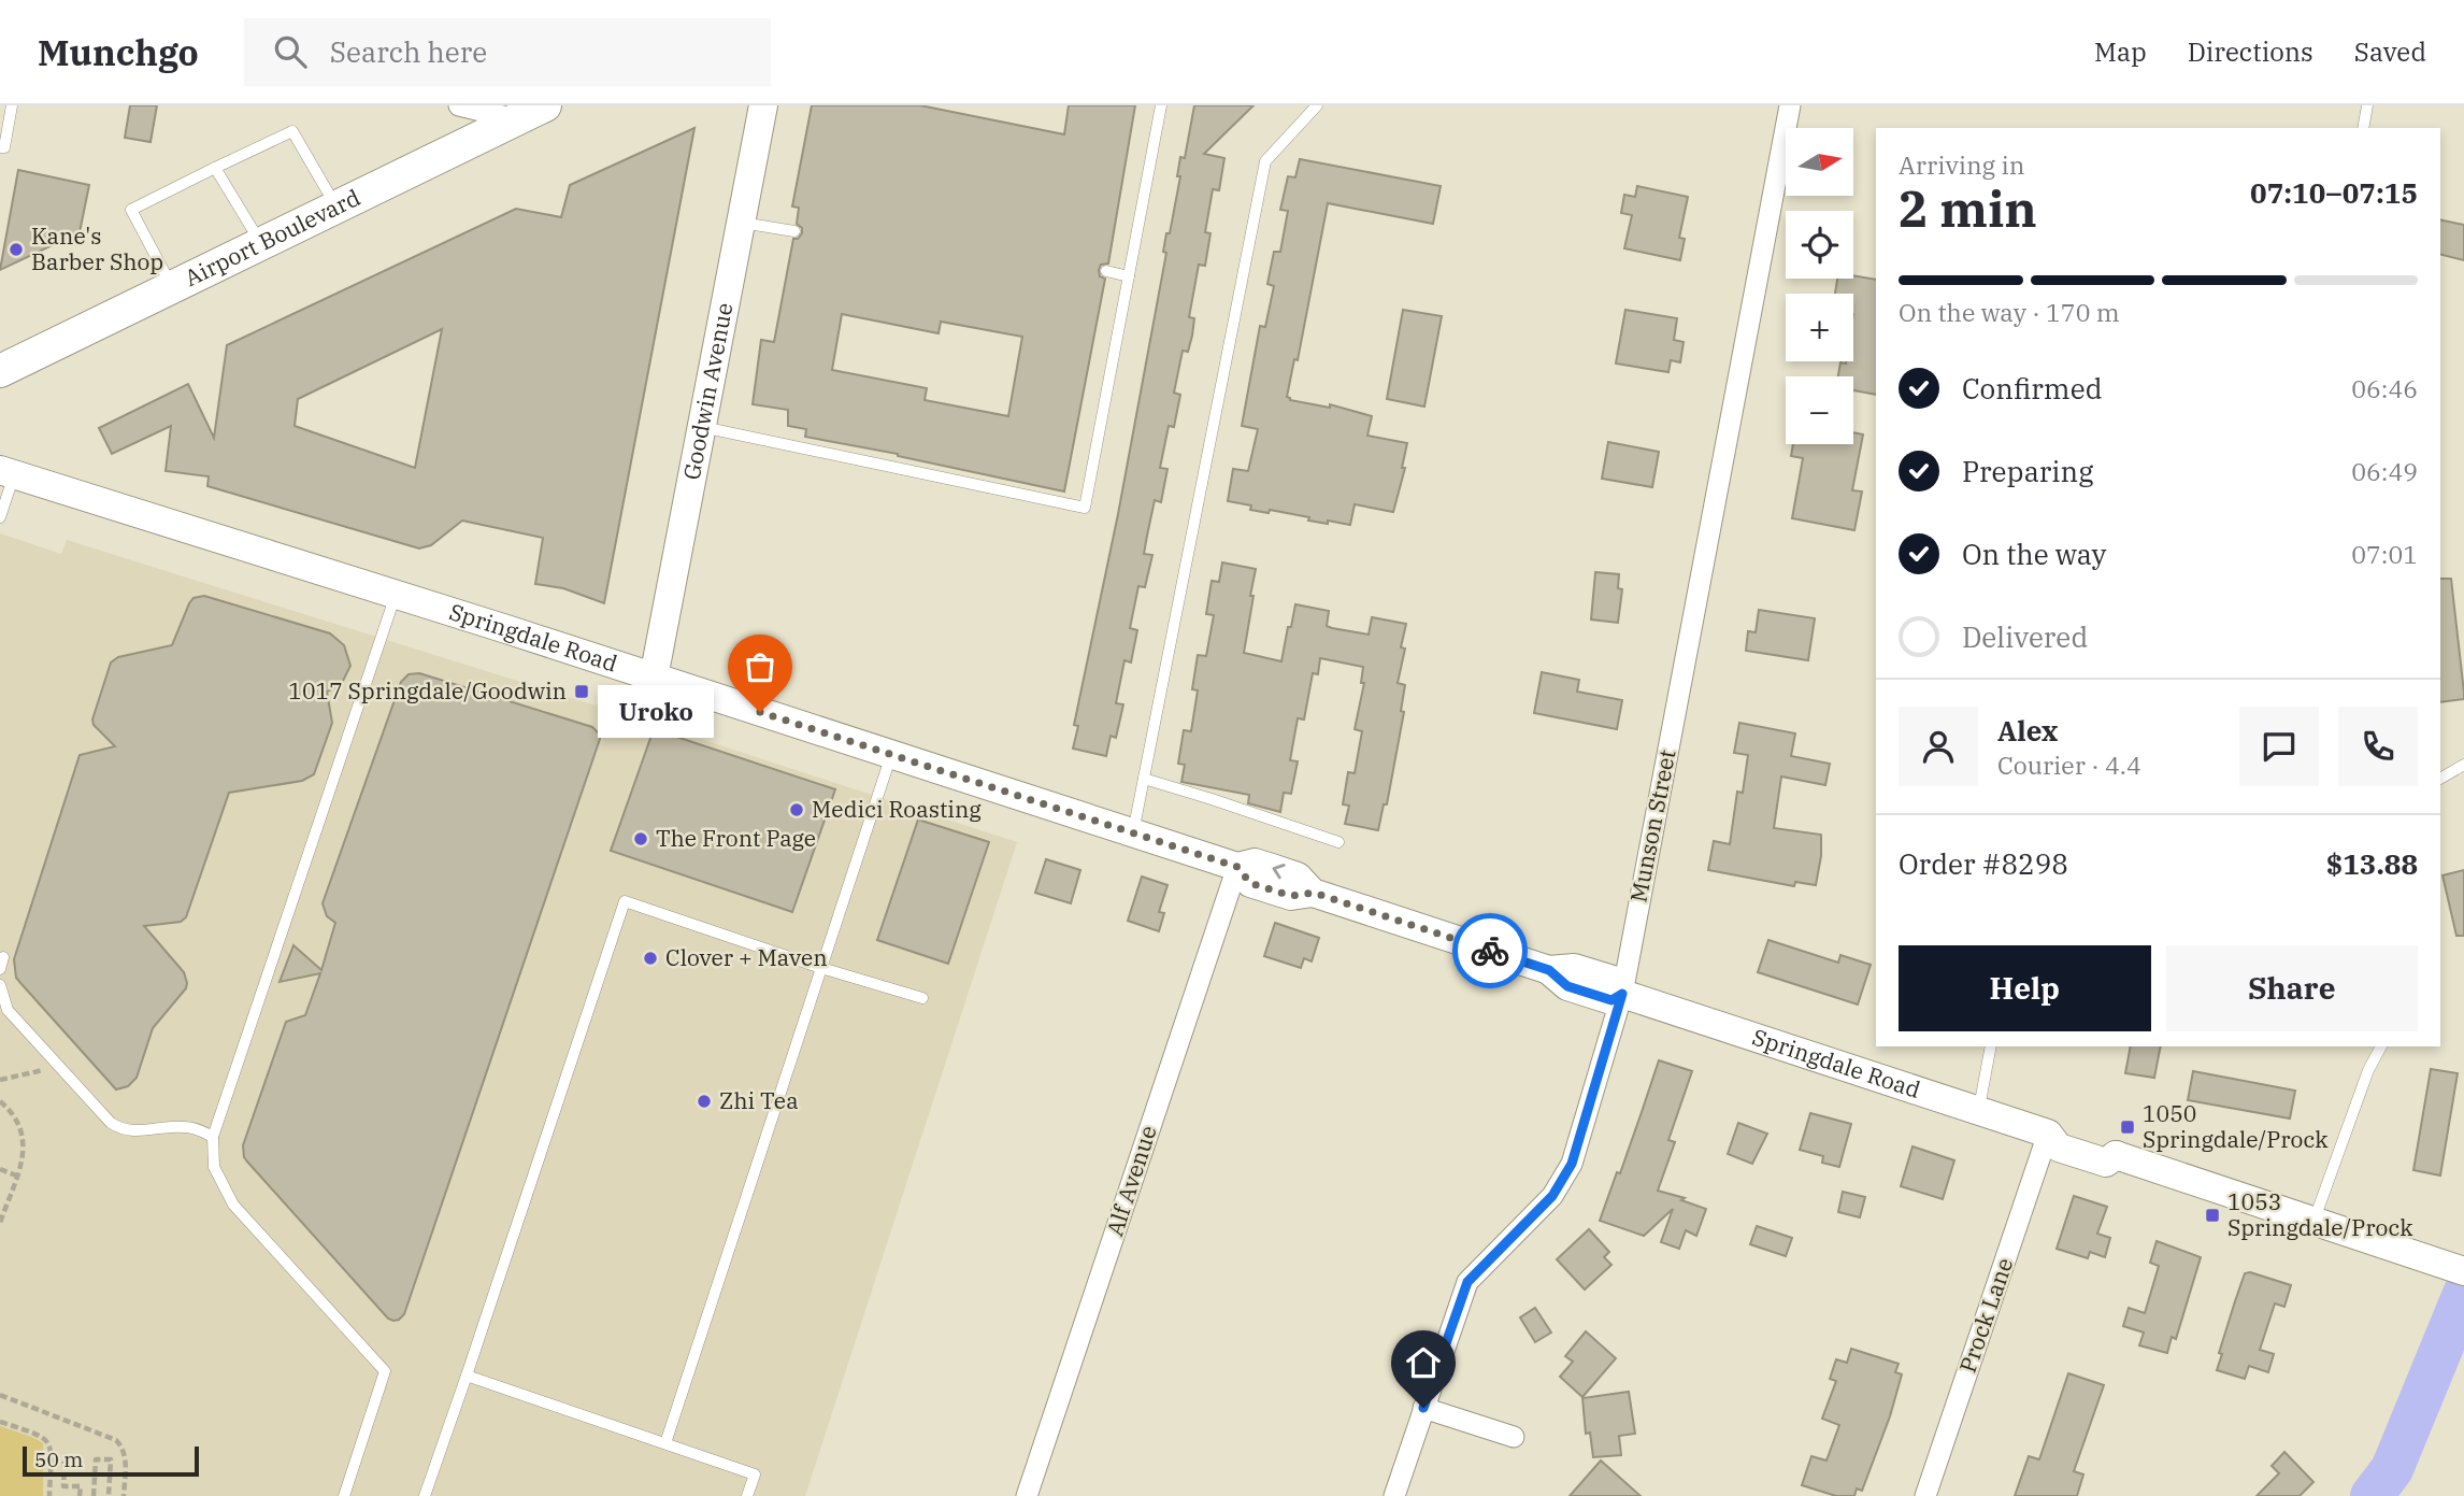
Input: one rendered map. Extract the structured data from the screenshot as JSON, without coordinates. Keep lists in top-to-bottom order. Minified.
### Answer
{"streets":{"main road":["Airport Boulevard","Goodwin Avenue","Springdale Road"],"street":["Munson Street","Alf Avenue","Prock Lane"]},"crossings":[["Goodwin Avenue","Springdale Road"],["Springdale Road","Munson Street"],["Springdale Road","Alf Avenue"],["Springdale Road","Prock Lane"]],"places":{"other":["Kane's Barber Shop","Uroko","Medici Roasting","The Front Page","Clover + Maven","Zhi Tea"],"transit":["1017 Springdale/Goodwin","1050 Springdale/Prock","1053 Springdale/Prock"]},"scale_bar":"50 m","north":"right","page":{"header":"Munchgo","search":"Search here","nav":["Map","Directions","Saved"],"map_buttons":["+","−"],"heading":["2 min","Arriving in","07:10–07:15"],"panel":["Alex","Courier · 4.4","Order #8298","$13.88"],"bar":"On the way · 170 m","list":[["Confirmed","06:46"],["Preparing","06:49"],["On the way","07:01"],"Delivered"],"bubble":"Uroko","buttons":["Help","Share"],"scale":"50 m"}}
